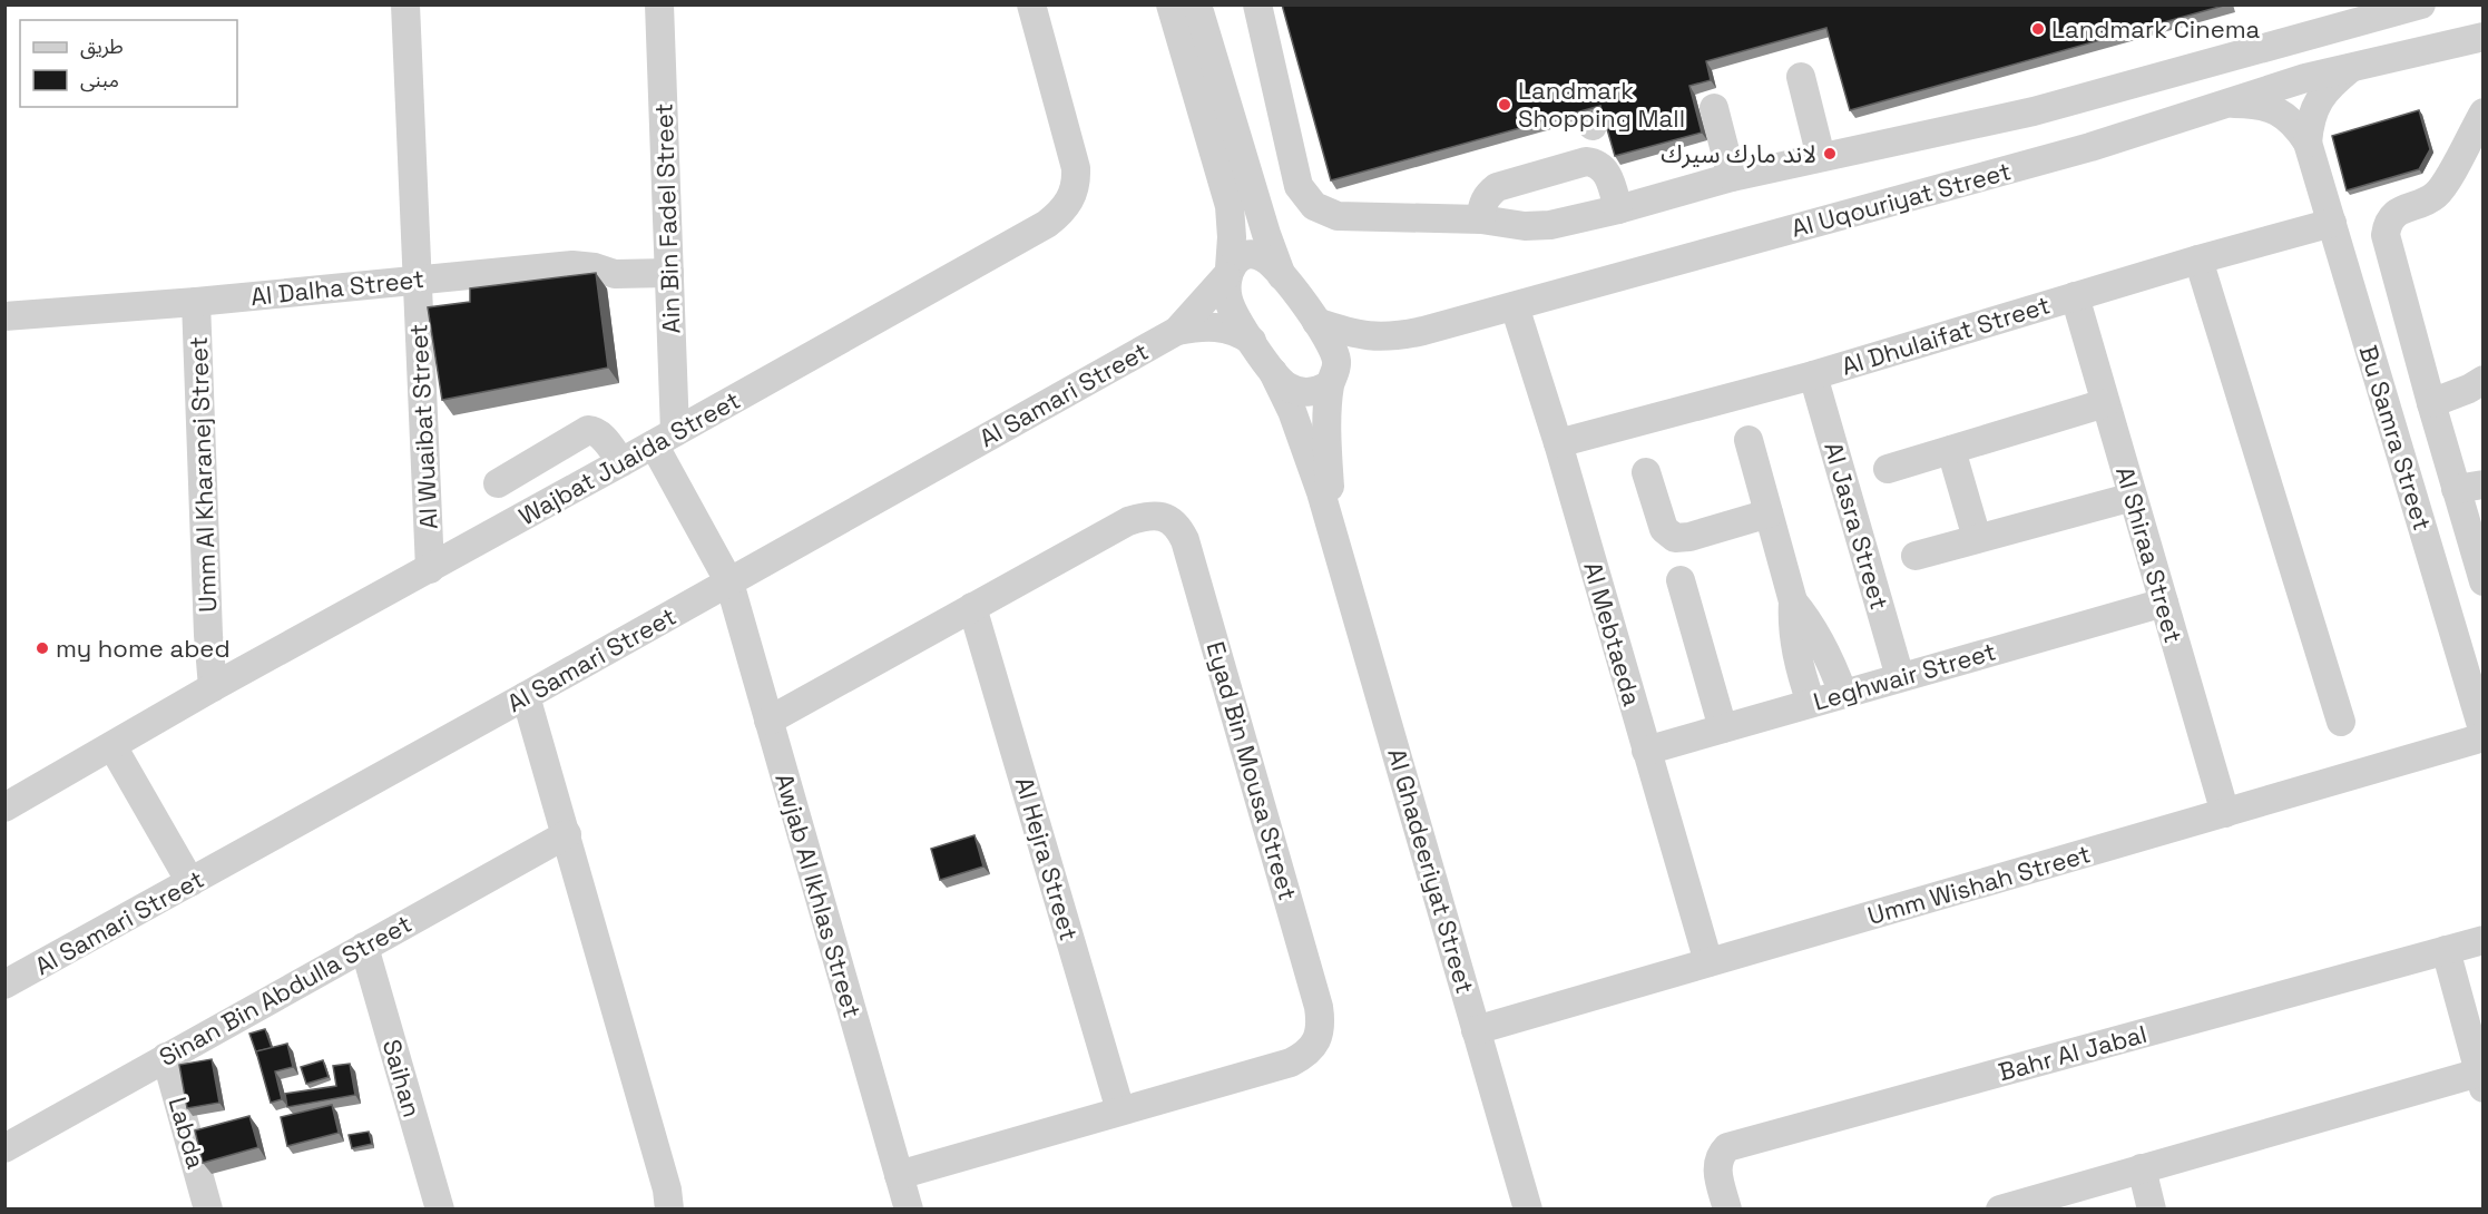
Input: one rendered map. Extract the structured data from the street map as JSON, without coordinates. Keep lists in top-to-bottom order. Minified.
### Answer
{"streets":{"street":["Al Uqouriyat Street","Ain Bin Fadel Street","Al Dalha Street","Al Dhulaifat Street","Al Samari Street","Al Wuaibat Street","Bu Samra Street","Wajbat Juaida Street","Umm Al Kharanej Street","Al Jasra Street","Al Shiraa Street","Al Mebtaeda","Leghwair Street","Eyad Bin Mousa Street","Al Hejra Street","Al Ghadeeriyat Street","Umm Wishah Street","Awjab Al Ikhlas Street","Sinan Bin Abdulla Street","Bahr Al Jabal","Saihan","Labda"]},"crossings":[["Al Uqouriyat Street","Bu Samra Street"],["Al Uqouriyat Street","Al Mebtaeda"],["Al Uqouriyat Street","Al Ghadeeriyat Street"],["Ain Bin Fadel Street","Al Dalha Street"],["Ain Bin Fadel Street","Wajbat Juaida Street"],["Ain Bin Fadel Street","Awjab Al Ikhlas Street"],["Al Dalha Street","Al Wuaibat Street"],["Al Dalha Street","Umm Al Kharanej Street"],["Al Dhulaifat Street","Bu Samra Street"],["Al Dhulaifat Street","Al Jasra Street"],["Al Dhulaifat Street","Al Shiraa Street"],["Al Dhulaifat Street","Al Mebtaeda"],["Al Samari Street","Awjab Al Ikhlas Street"],["Al Wuaibat Street","Wajbat Juaida Street"],["Bu Samra Street","Umm Wishah Street"],["Wajbat Juaida Street","Umm Al Kharanej Street"],["Wajbat Juaida Street","Awjab Al Ikhlas Street"],["Al Jasra Street","Leghwair Street"],["Al Shiraa Street","Leghwair Street"],["Al Shiraa Street","Umm Wishah Street"],["Al Mebtaeda","Leghwair Street"],["Al Mebtaeda","Umm Wishah Street"],["Eyad Bin Mousa Street","Al Hejra Street"],["Eyad Bin Mousa Street","Awjab Al Ikhlas Street"],["Al Ghadeeriyat Street","Umm Wishah Street"],["Sinan Bin Abdulla Street","Saihan"],["Sinan Bin Abdulla Street","Labda"]],"places":["Landmark Cinema","Landmark Shopping Mall","لاند مارك سيرك","my home abed"],"legend":["طريق","مبنى"]}
